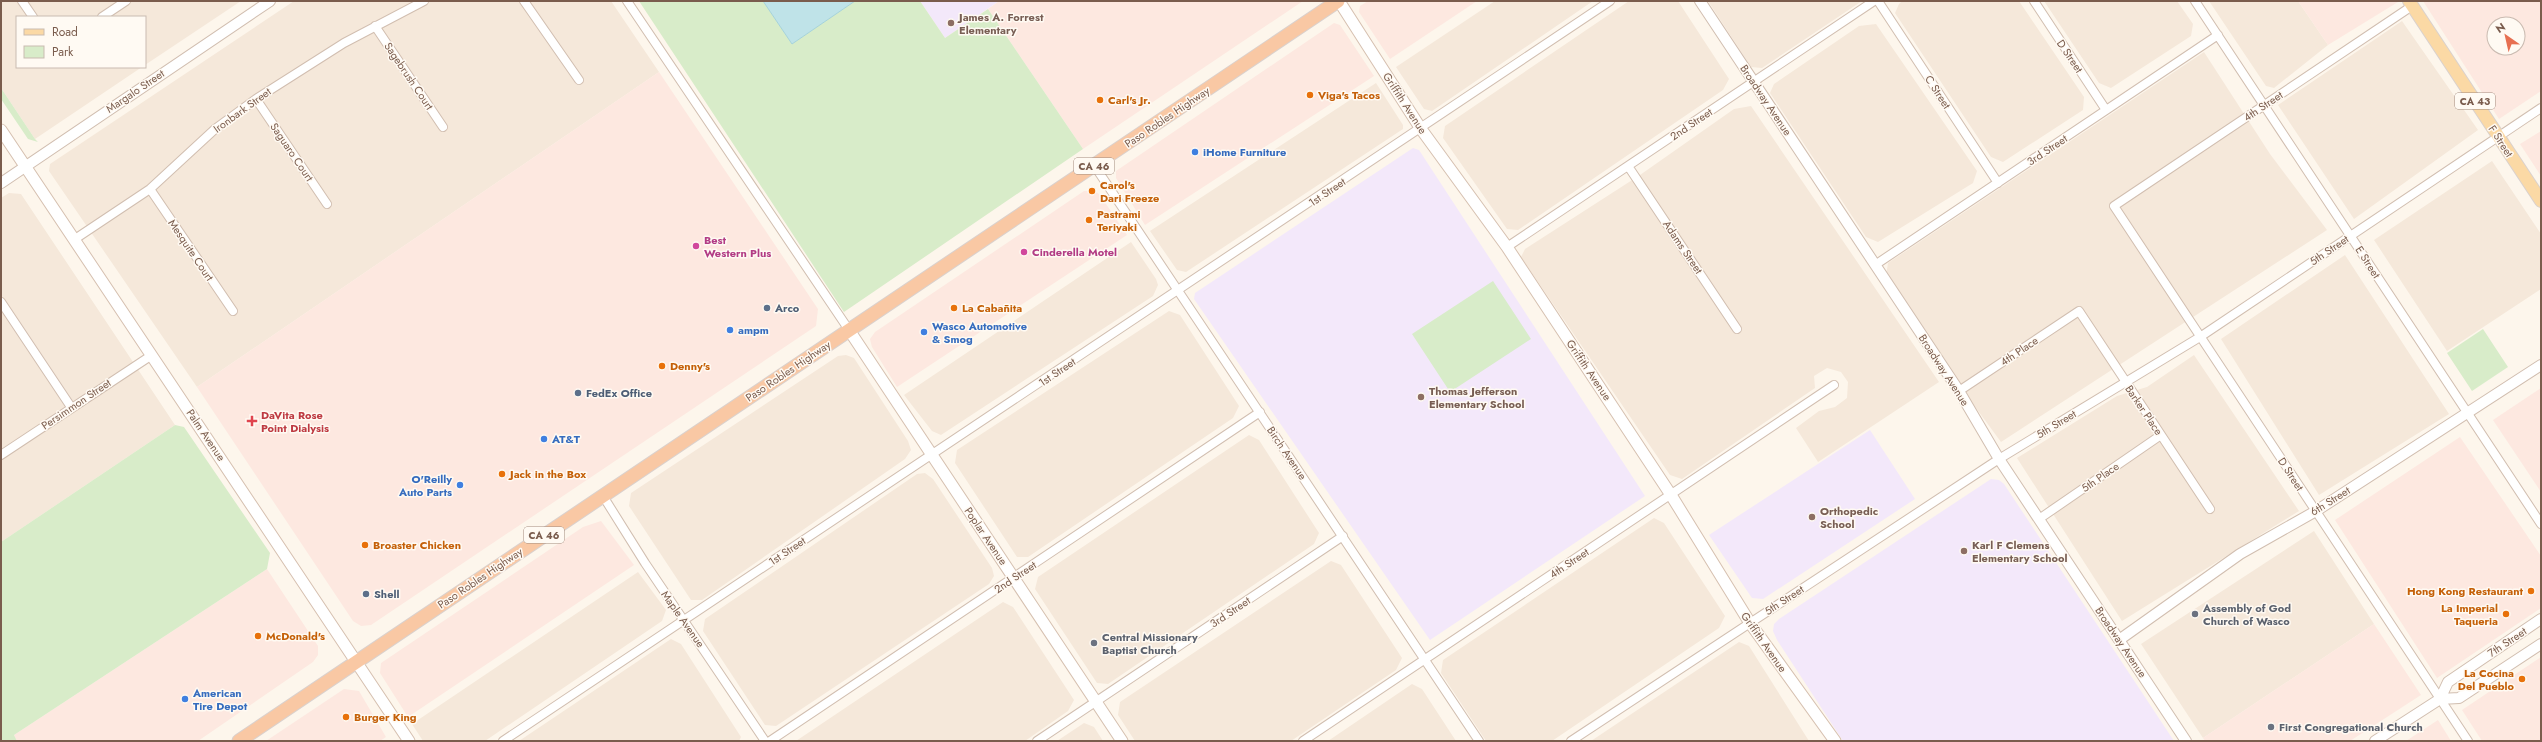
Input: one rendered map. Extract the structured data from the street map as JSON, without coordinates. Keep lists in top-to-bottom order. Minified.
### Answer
{"streets":{"highway":["Paso Robles Highway","CA 46"],"main road":["CA 43","Griffith Avenue","F Street","Palm Avenue","Poplar Avenue"],"street":["D Street","Sagebrush Court","Margalo Street","C Street","Broadway Avenue","4th Street","Ironbark Street","2nd Street","3rd Street","Saguaro Court","1st Street","Adams Street","Mesquite Court","5th Street","E Street","4th Place","Persimmon Street","Barker Place","Birch Avenue","5th Place","6th Street","Maple Avenue","7th Street"]},"crossings":[["D Street","4th Street"],["D Street","3rd Street"],["D Street","5th Street"],["D Street","6th Street"],["D Street","7th Street"],["Sagebrush Court","Ironbark Street"],["Margalo Street","Palm Avenue"],["C Street","3rd Street"],["Broadway Avenue","2nd Street"],["Broadway Avenue","3rd Street"],["Broadway Avenue","5th Street"],["Broadway Avenue","4th Place"],["Broadway Avenue","5th Place"],["Broadway Avenue","6th Street"],["Griffith Avenue","4th Street"],["Griffith Avenue","Paso Robles Highway"],["Griffith Avenue","2nd Street"],["Griffith Avenue","1st Street"],["Griffith Avenue","5th Street"],["4th Street","F Street"],["4th Street","E Street"],["4th Street","Birch Avenue"],["Ironbark Street","Saguaro Court"],["Ironbark Street","Mesquite Court"],["Ironbark Street","Palm Avenue"],["Paso Robles Highway","Palm Avenue"],["Paso Robles Highway","Birch Avenue"],["Paso Robles Highway","Poplar Avenue"],["Paso Robles Highway","Maple Avenue"],["2nd Street","Adams Street"],["2nd Street","Birch Avenue"],["2nd Street","Poplar Avenue"],["F Street","5th Street"],["3rd Street","E Street"],["3rd Street","Birch Avenue"],["3rd Street","Poplar Avenue"],["1st Street","Birch Avenue"],["1st Street","Poplar Avenue"],["1st Street","Maple Avenue"],["5th Street","E Street"],["5th Street","Barker Place"],["E Street","6th Street"],["4th Place","Barker Place"],["Persimmon Street","Palm Avenue"],["Barker Place","5th Place"]],"places":{"other":["James A. Forrest Elementary","Viga's Tacos","Carl's Jr.","iHome Furniture","Carol's Dari Freeze","Pastrami Teriyaki","Best Western Plus","Cinderella Motel","Arco","La Cabañita","ampm","Wasco Automotive & Smog","Denny's","FedEx Office","Thomas Jefferson Elementary School","AT&T","Jack in the Box","O'Reilly Auto Parts","Orthopedic School","Broaster Chicken","Karl F Clemens Elementary School","Hong Kong Restaurant","Shell","Assembly of God Church of Wasco","La Imperial Taqueria","McDonald's","Central Missionary Baptist Church","La Cocina Del Pueblo","American Tire Depot","Burger King","First Congregational Church"],"health":["DaVita Rose Point Dialysis"]},"legend":["Road","Park"],"north":"top left"}
